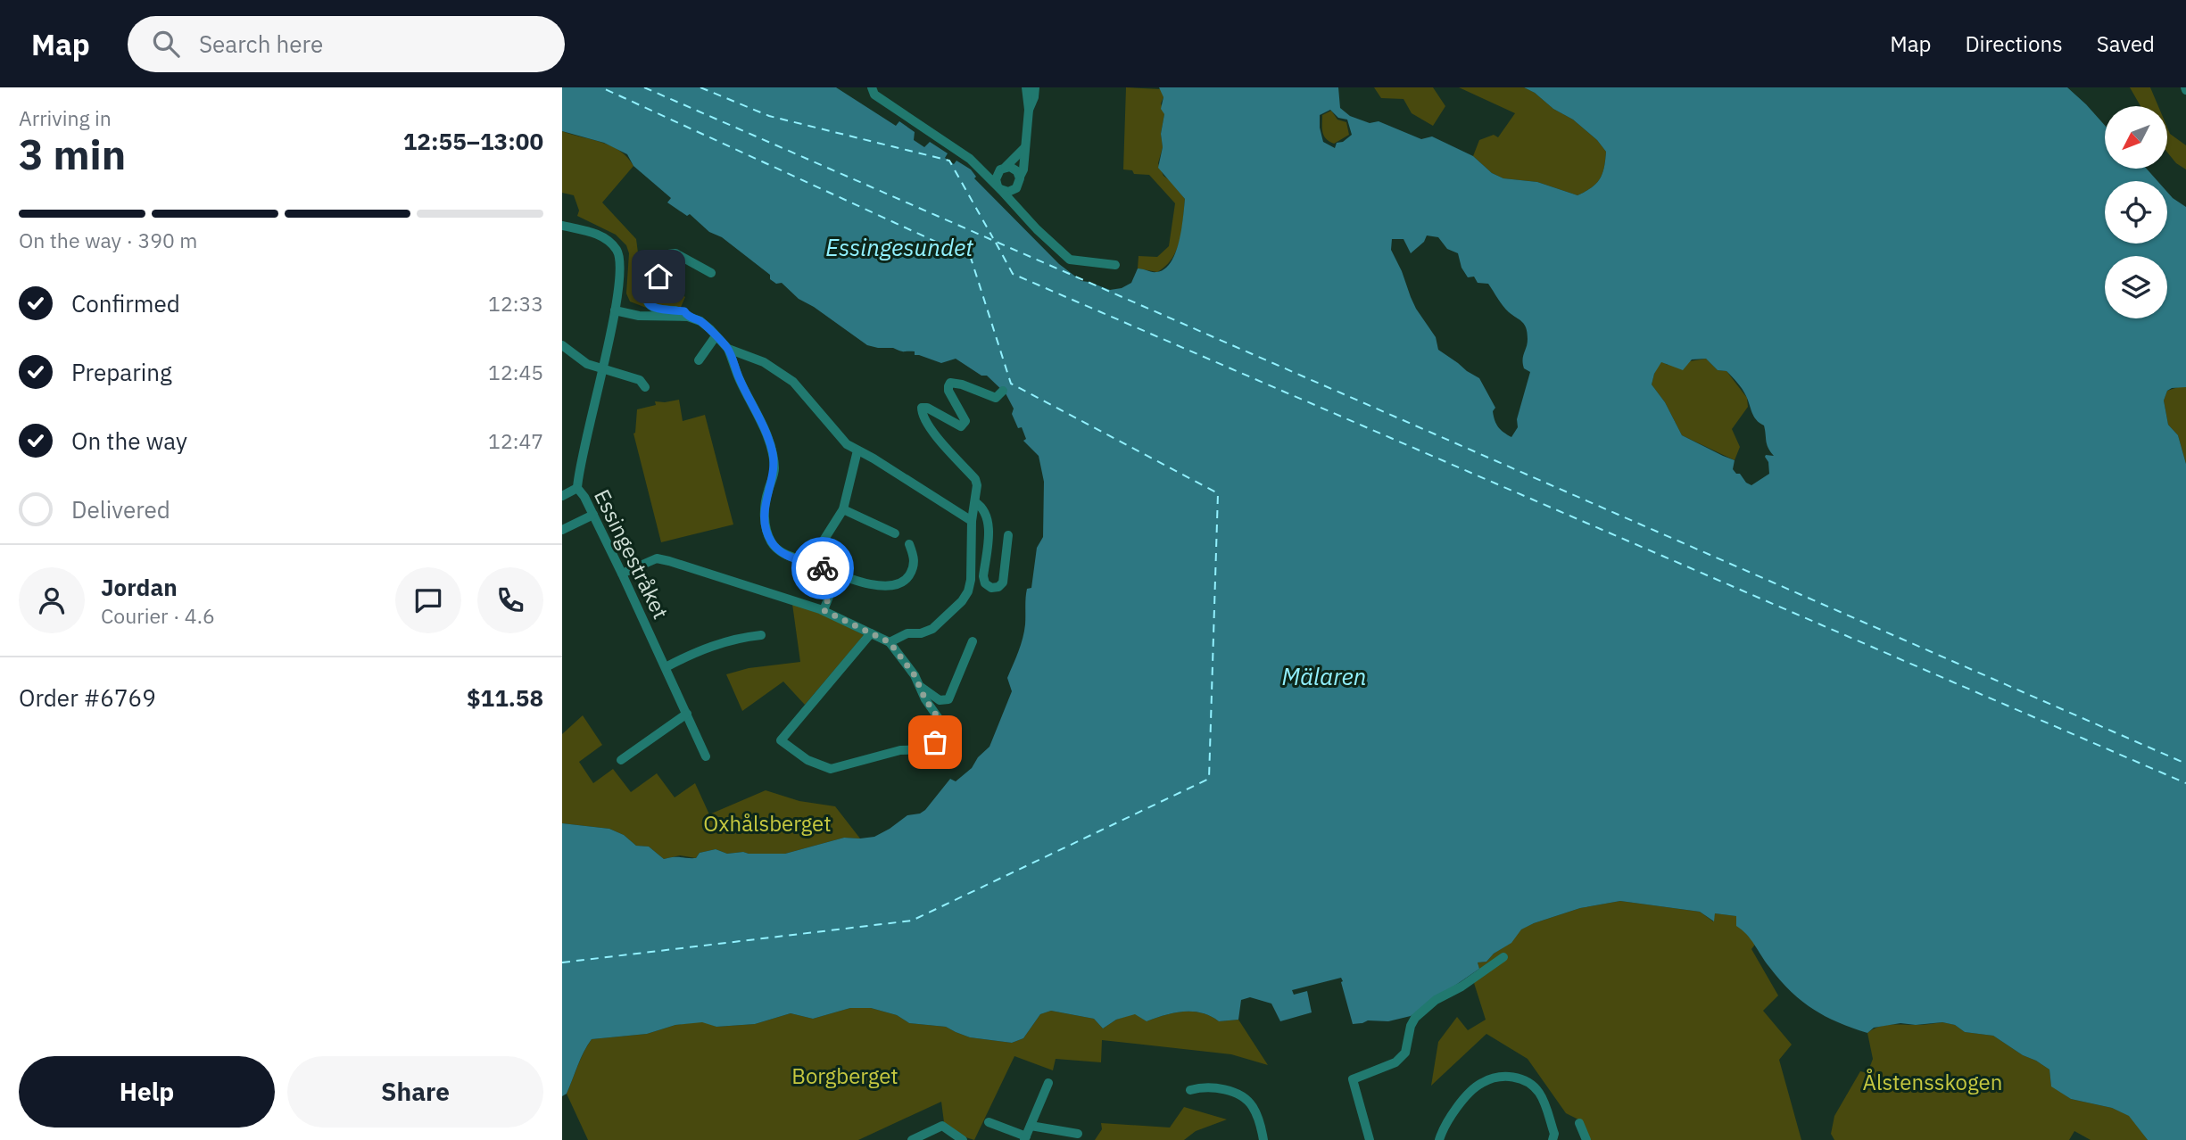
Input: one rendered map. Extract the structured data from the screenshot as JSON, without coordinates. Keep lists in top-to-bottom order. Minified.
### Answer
{"streets":{"street":["Essingestråket"]},"water":["Essingesundet","Mälaren"],"parks":["Oxhålsberget","Borgberget","Ålstensskogen"],"north":"bottom left","page":{"header":"Map","search":"Search here","nav":["Map","Directions","Saved"],"heading":["3 min","Arriving in","12:55–13:00"],"panel":["Jordan","Courier · 4.6","Order #6769","$11.58"],"bar":"On the way · 390 m","list":[["Confirmed","12:33"],["Preparing","12:45"],["On the way","12:47"],"Delivered"],"buttons":["Help","Share"]}}
